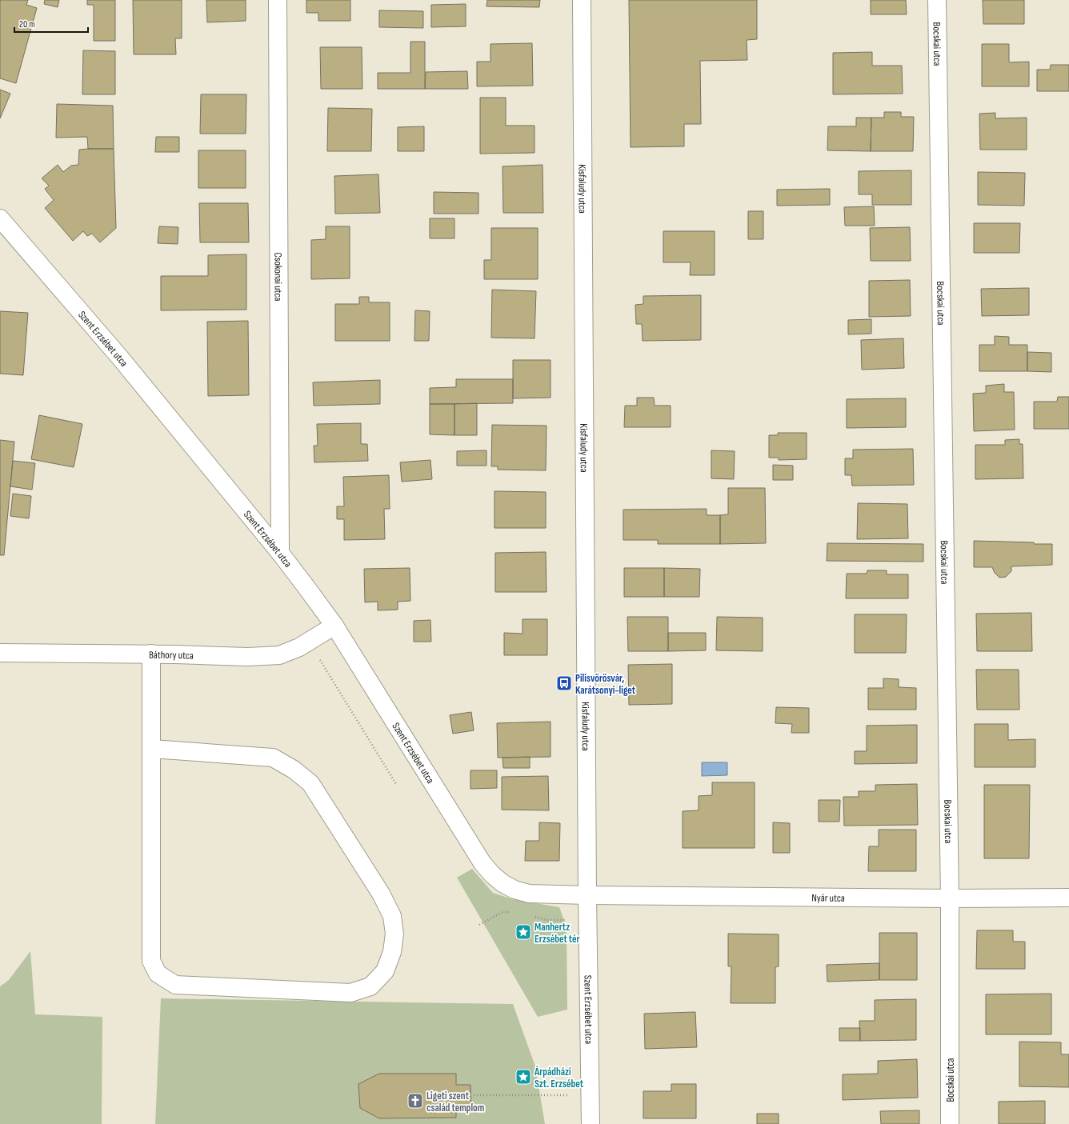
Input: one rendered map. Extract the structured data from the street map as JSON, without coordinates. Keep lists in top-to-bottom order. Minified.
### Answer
{"streets":{"street":["Bocskai utca","Kisfaludy utca","Csokonai utca","Szent Erzsébet utca","Báthory utca","Nyár utca"]},"crossings":[["Bocskai utca","Nyár utca"],["Kisfaludy utca","Szent Erzsébet utca"],["Kisfaludy utca","Nyár utca"],["Csokonai utca","Szent Erzsébet utca"],["Szent Erzsébet utca","Báthory utca"],["Szent Erzsébet utca","Nyár utca"]],"places":{"bus stop":["Pilisvörösvár, Karátsonyi-liget"],"place":["Manhertz Erzsébet tér","Árpádházi Szt. Erzsébet"],"church":["Ligeti szent család templom"]},"scale_bar":"20 m"}
